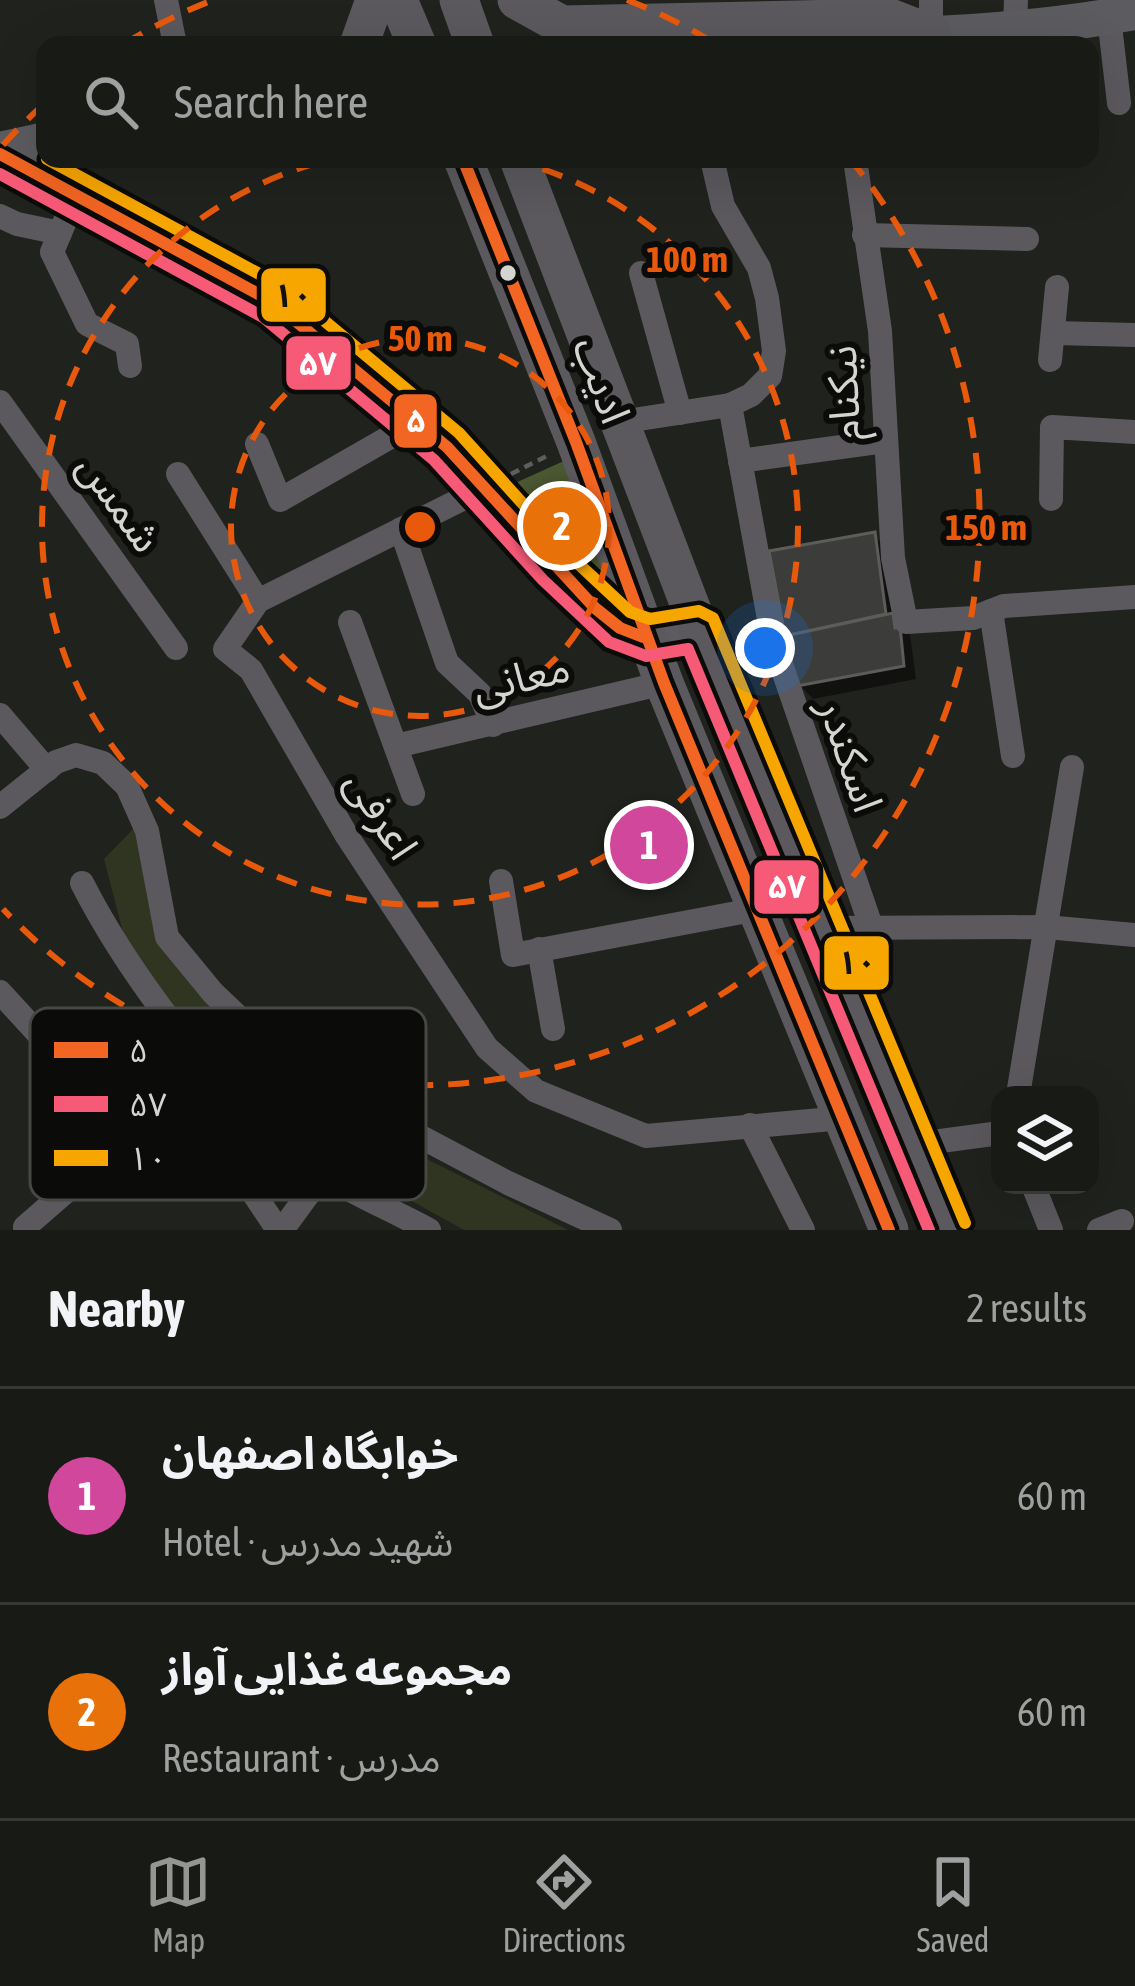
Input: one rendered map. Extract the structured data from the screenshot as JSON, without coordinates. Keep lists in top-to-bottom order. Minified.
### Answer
{"streets":{"main road":["ادیب"],"street":["نیکنام","شمس","معانی","اسکندر","اعرفی"]},"crossings":[["ادیب","معانی"],["ادیب","اعرفی"]],"lines":["transit line ۵","transit line ۱۰","transit line ۵۷"],"legend":["۵","۵۷","۱۰"],"page":{"search":"Search here","pins":["2","1"],"heading":["Nearby","2 results"],"list":[{"mark":"1","name":"خوابگاه اصفهان","note":"Hotel · شهید مدرس","value":"60 m"},{"mark":"2","name":"مجموعه غذایی آواز","note":"Restaurant · مدرس","value":"60 m"}],"nav":["Map","Directions","Saved"]},"rings":["100 m","50 m","150 m"]}
